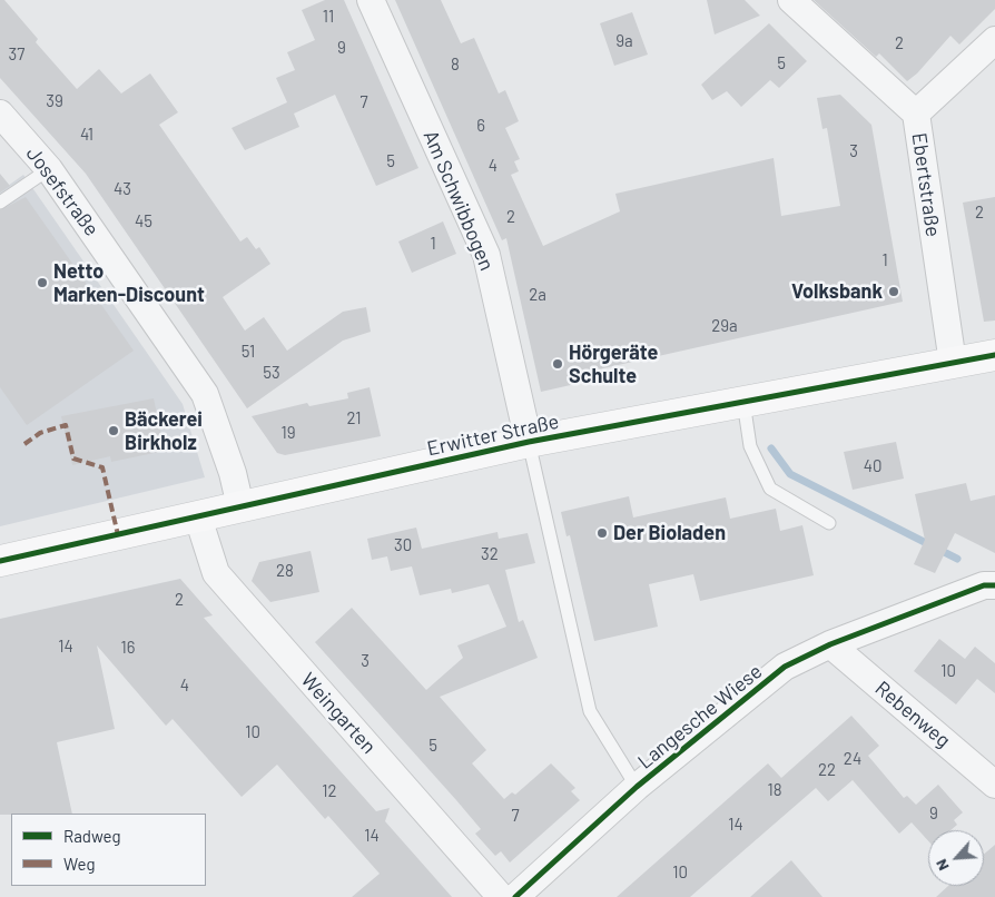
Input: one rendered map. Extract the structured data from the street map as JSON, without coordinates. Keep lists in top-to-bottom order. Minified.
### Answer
{"streets":{"street":["Ebertstraße","Josefstraße","Am Schwibbogen","Erwitter Straße","Weingarten","Rebenweg","Langesche Wiese"]},"crossings":[["Ebertstraße","Erwitter Straße"],["Josefstraße","Erwitter Straße"],["Am Schwibbogen","Erwitter Straße"],["Erwitter Straße","Weingarten"],["Rebenweg","Langesche Wiese"]],"places":["Netto Marken-Discount","Volksbank","Hörgeräte Schulte","Bäckerei Birkholz","Der Bioladen"],"house_numbers":["11","9a","2","9","37","5","8","39","7","6","41","3","5","4","43","2","2","45","1","1","2a","29a","51","53","21","19","40","30","32","28","2","14","16","3","10","4","10","5","24","22","18","12","9","7","14","14","10"],"legend":["Radweg","Weg"],"north":"bottom left"}
